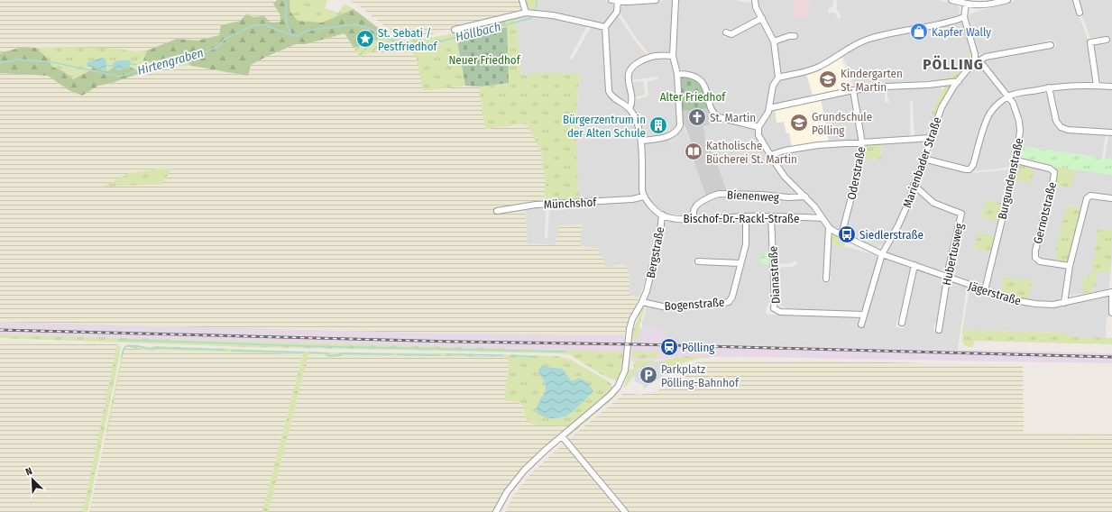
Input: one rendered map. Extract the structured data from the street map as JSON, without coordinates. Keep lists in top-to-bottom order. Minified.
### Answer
{"streets":{"street":["Marienbader Straße","Oderstraße","Burgundenstraße","Bienenweg","Münchshof","Gernotstraße","Bischof-Dr.-Rackl-Straße","Bergstraße","Hubertusweg","Dianastraße","Jägerstraße","Bogenstraße"]},"crossings":[["Marienbader Straße","Burgundenstraße"],["Marienbader Straße","Hubertusweg"],["Marienbader Straße","Dianastraße"],["Marienbader Straße","Jägerstraße"],["Burgundenstraße","Gernotstraße"],["Burgundenstraße","Jägerstraße"],["Bienenweg","Bischof-Dr.-Rackl-Straße"],["Münchshof","Bergstraße"],["Bischof-Dr.-Rackl-Straße","Bergstraße"],["Bischof-Dr.-Rackl-Straße","Dianastraße"],["Bischof-Dr.-Rackl-Straße","Bogenstraße"],["Bergstraße","Bogenstraße"],["Hubertusweg","Jägerstraße"]],"districts":["PÖLLING"],"water":["Höllbach","Hirtengraben"],"parks":["Neuer Friedhof","Alter Friedhof"],"places":{"shop":["Kapfer Wally"],"place":["St. Sebati / Pestfriedhof"],"school or university":["Kindergarten St. Martin","Grundschule Pölling"],"church":["St. Martin"],"building":["Bürgerzentrum in der Alten Schule"],"library":["Katholische Bücherei St. Martin"],"bus stop":["Siedlerstraße"],"station":["Pölling"],"parking":["Parkplatz Pölling-Bahnhof"]},"north":"top left"}
